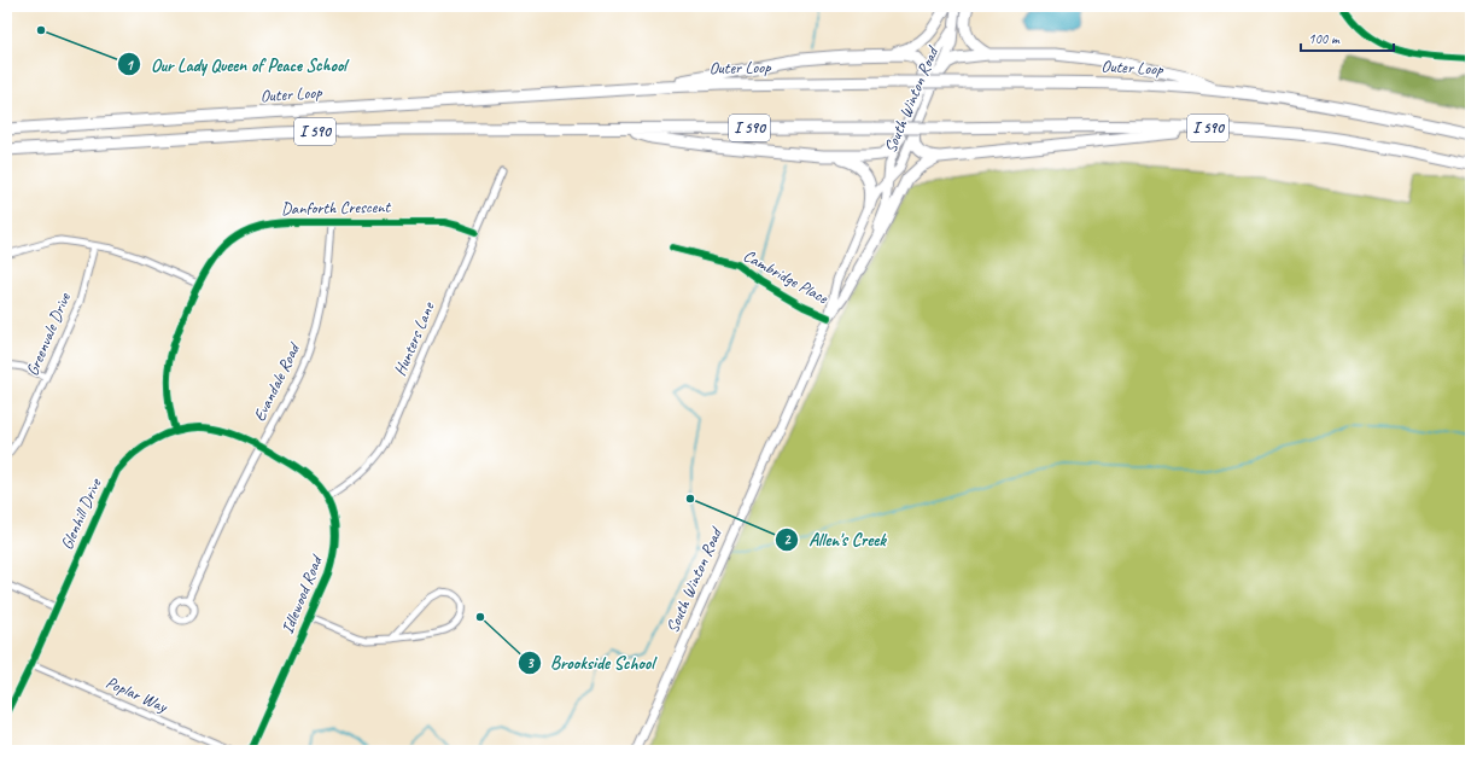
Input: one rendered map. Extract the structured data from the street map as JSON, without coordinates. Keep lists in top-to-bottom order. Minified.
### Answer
{"streets":{"highway":["Outer Loop","I 590"],"main road":["South Winton Road"],"street":["Danforth Crescent","Cambridge Place","Greenvale Drive","Hunters Lane","Evandale Road","Glenhill Drive","Idlewood Road","Poplar Way"]},"crossings":[["South Winton Road","Cambridge Place"],["Danforth Crescent","Hunters Lane"],["Danforth Crescent","Evandale Road"],["Danforth Crescent","Glenhill Drive"],["Hunters Lane","Idlewood Road"],["Evandale Road","Glenhill Drive"],["Evandale Road","Idlewood Road"],["Glenhill Drive","Idlewood Road"],["Glenhill Drive","Poplar Way"]],"places":["Our Lady Queen of Peace School","Allen's Creek","Brookside School"],"scale_bar":"100 m"}
